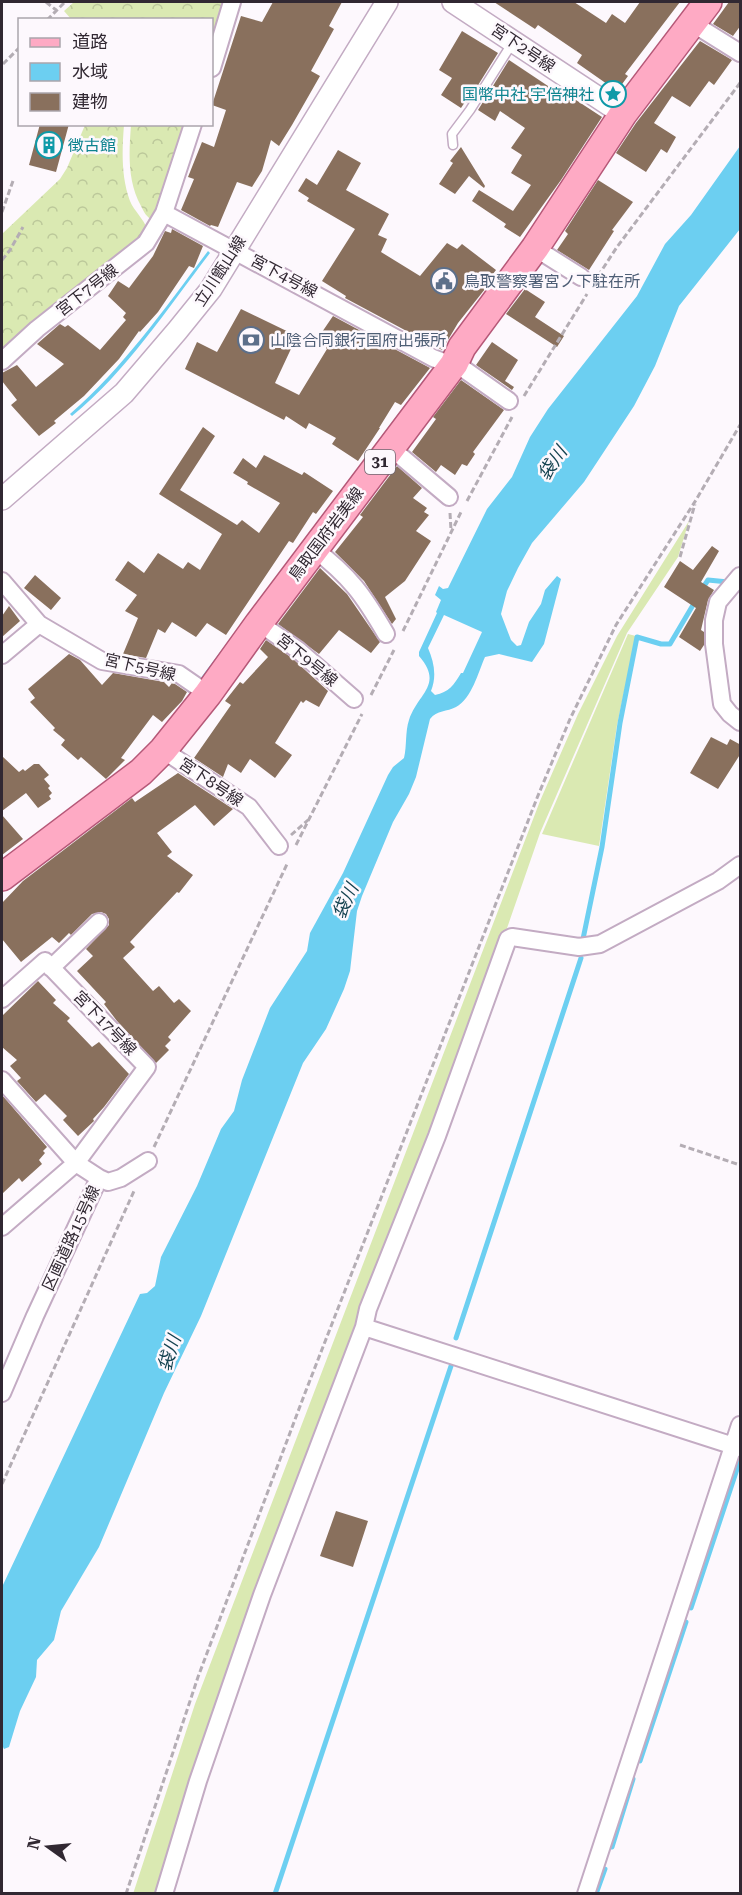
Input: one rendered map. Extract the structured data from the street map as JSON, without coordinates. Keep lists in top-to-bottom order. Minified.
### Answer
{"streets":{"main road":["31","鳥取国府岩美線"],"street":["宮下2号線","立川甑山線","宮下4号線","宮下7号線","宮下9号線","宮下5号線","宮下8号線","宮下17号線","区画道路15号線"]},"crossings":[["宮下2号線","鳥取国府岩美線"],["立川甑山線","宮下4号線"],["宮下4号線","宮下7号線"],["宮下4号線","鳥取国府岩美線"],["鳥取国府岩美線","宮下9号線"],["鳥取国府岩美線","宮下5号線"],["鳥取国府岩美線","宮下8号線"],["宮下17号線","区画道路15号線"]],"water":["袋川"],"places":{"place":["国幣中社 宇倍神社"],"building":["徴古館"],"public building":["鳥取警察署宮ノ下駐在所"],"bank":["山陰合同銀行国府出張所"]},"legend":["道路","水域","建物"],"north":"left"}
